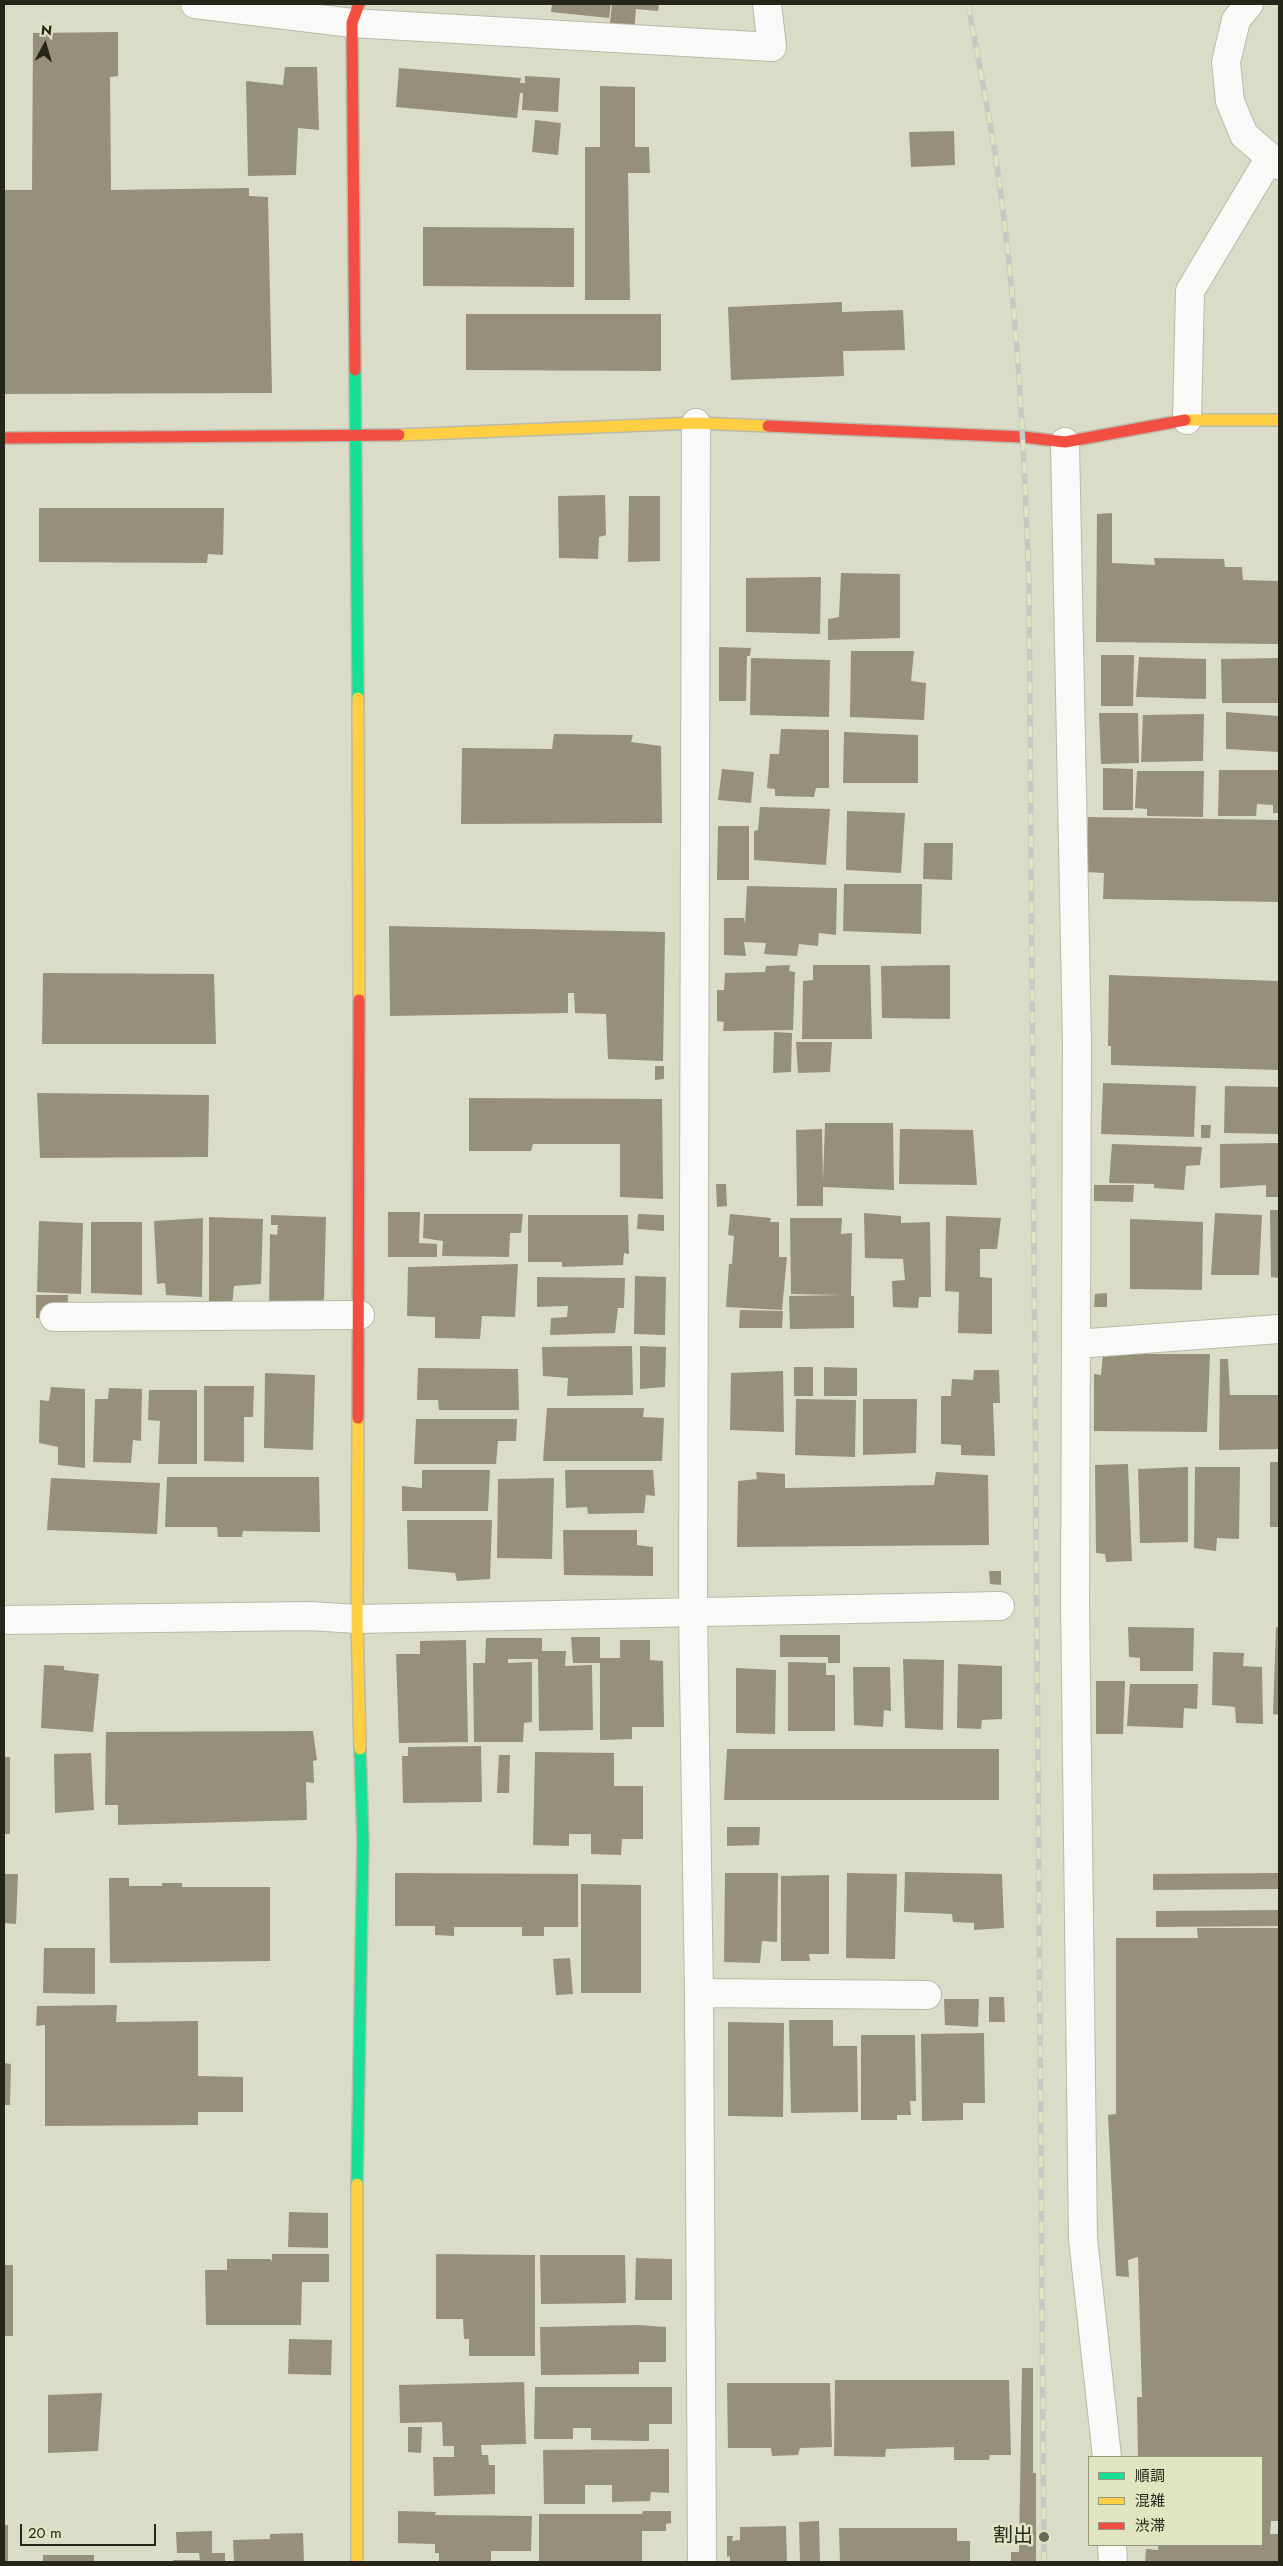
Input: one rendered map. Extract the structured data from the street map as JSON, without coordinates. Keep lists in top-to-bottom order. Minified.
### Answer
{"places":["割出"],"legend":["順調","混雑","渋滞"],"scale_bar":"20 m","north":"top"}
